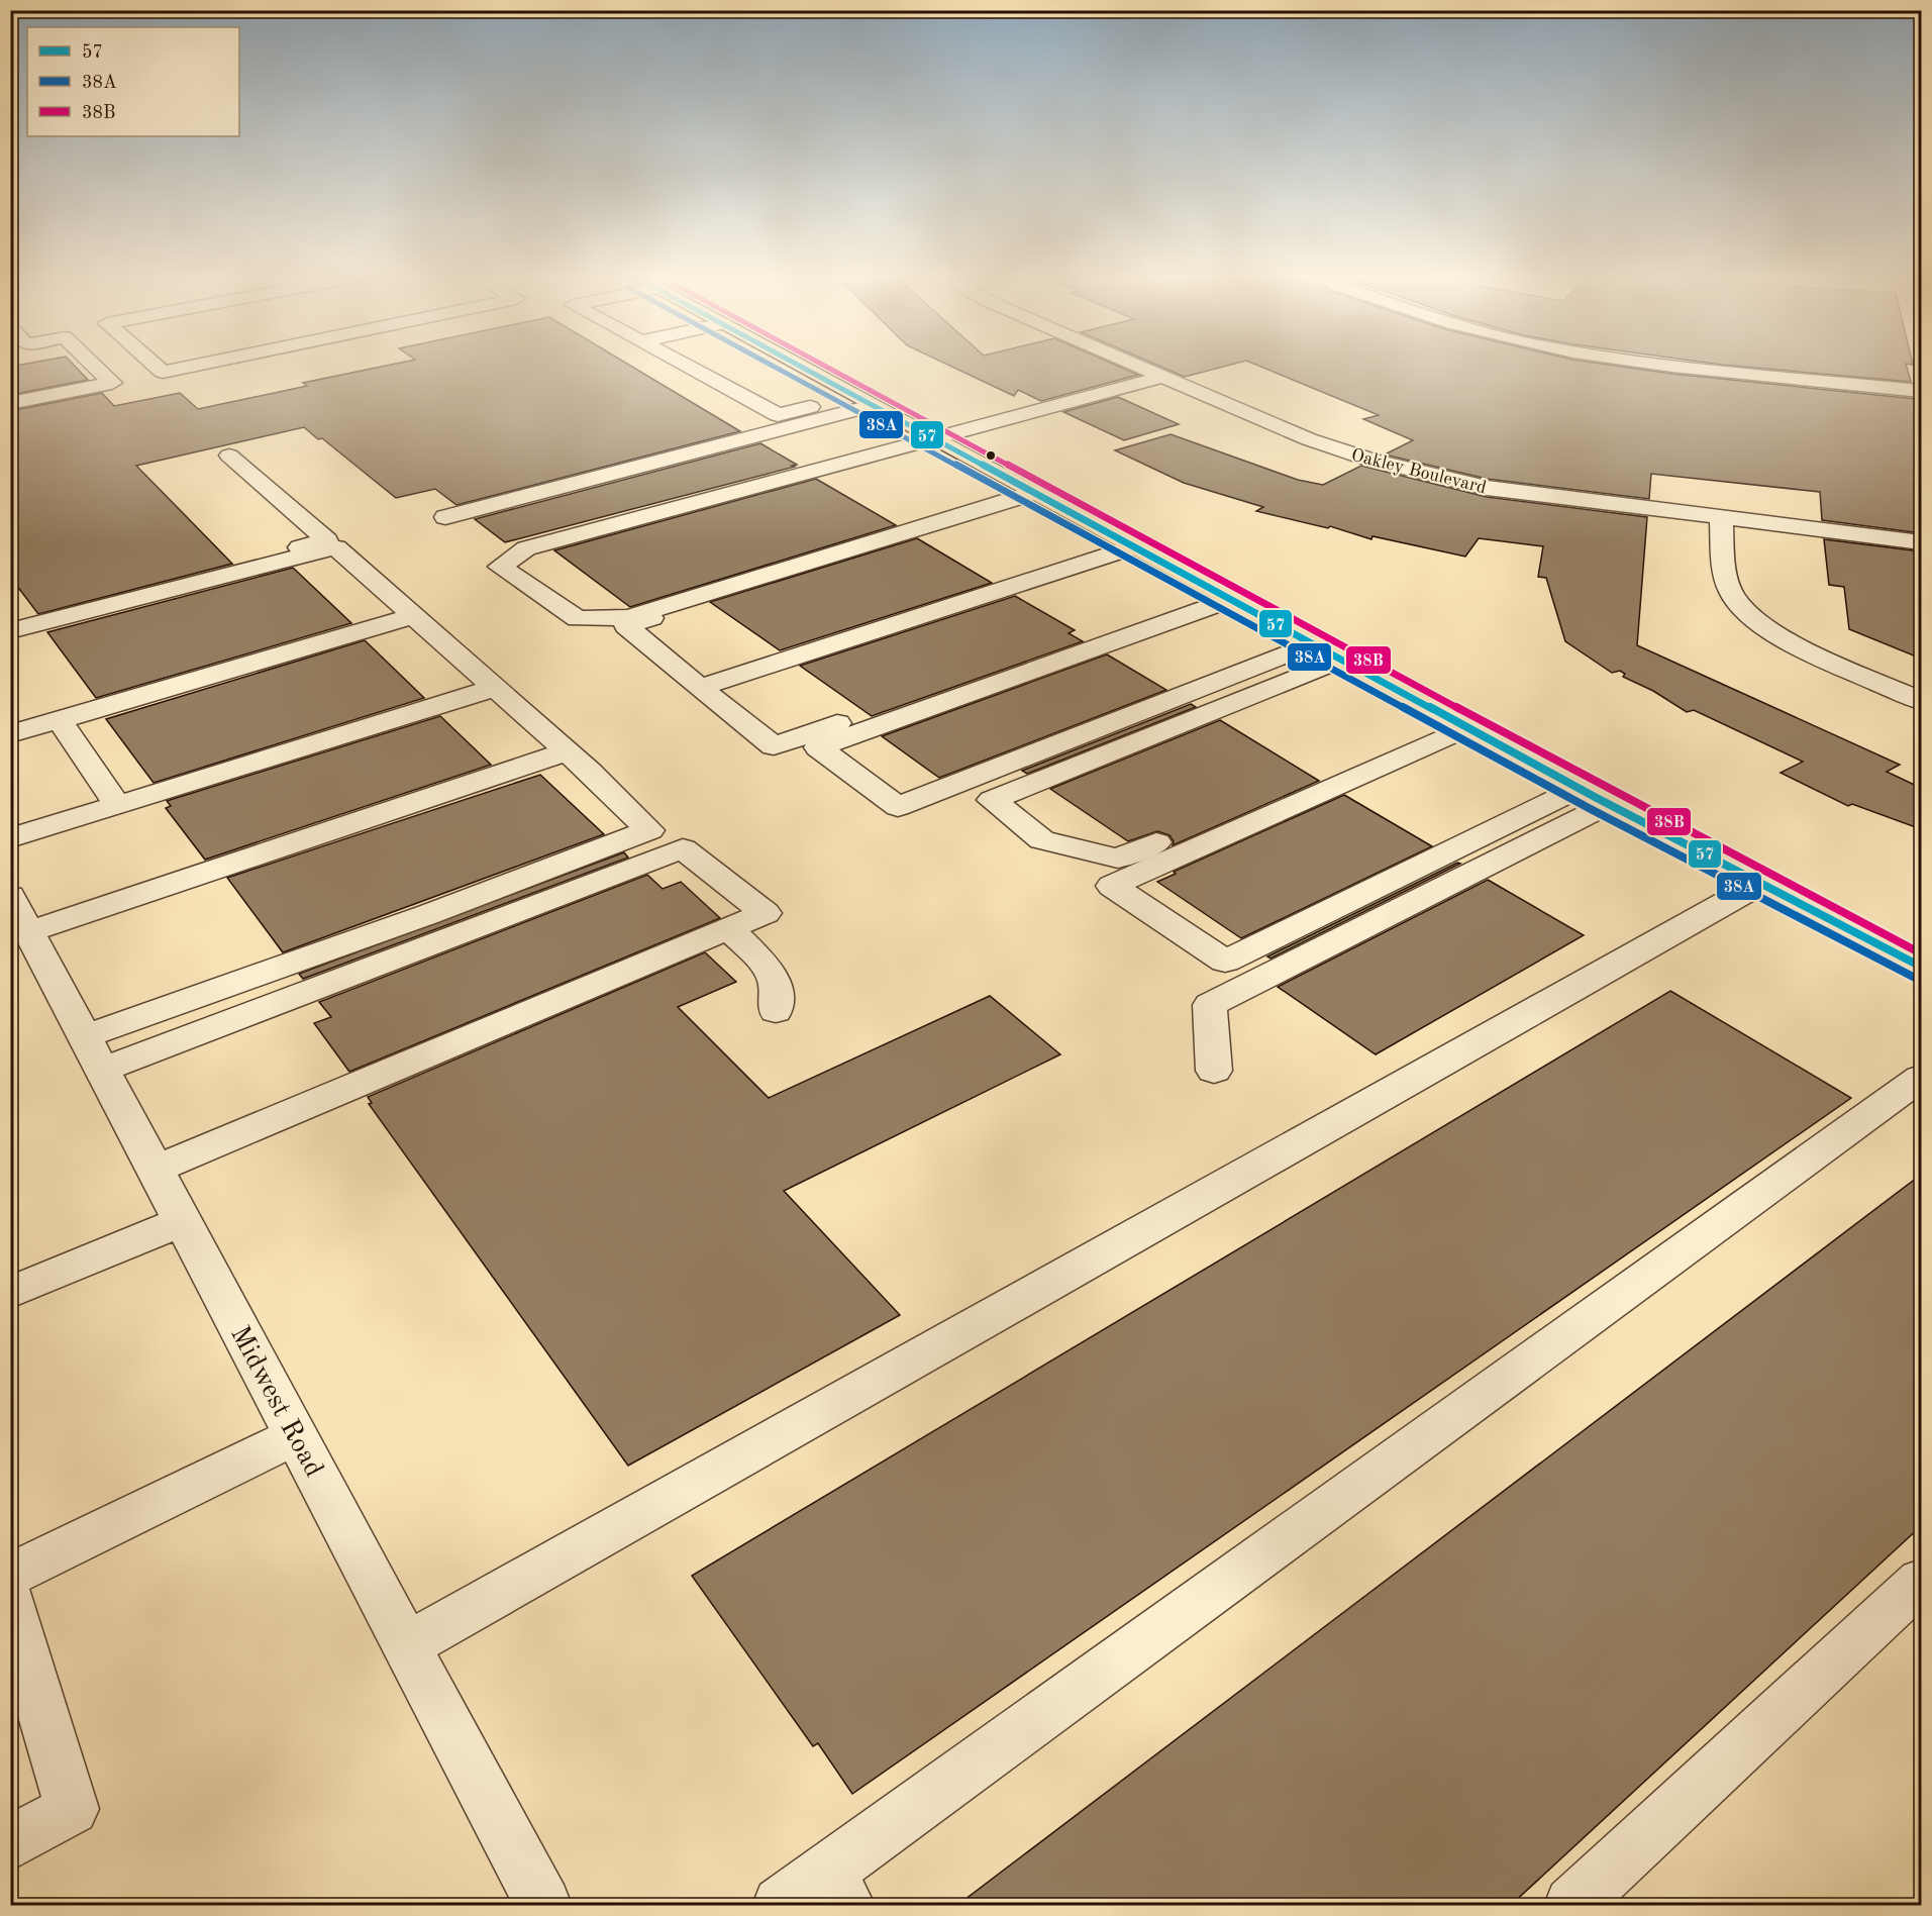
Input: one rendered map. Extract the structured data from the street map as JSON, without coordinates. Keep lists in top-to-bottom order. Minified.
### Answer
{"streets":{"street":["Oakley Boulevard","Midwest Road"]},"lines":["transit line 57","transit line 38A","transit line 38B"],"legend":["57","38A","38B"]}
